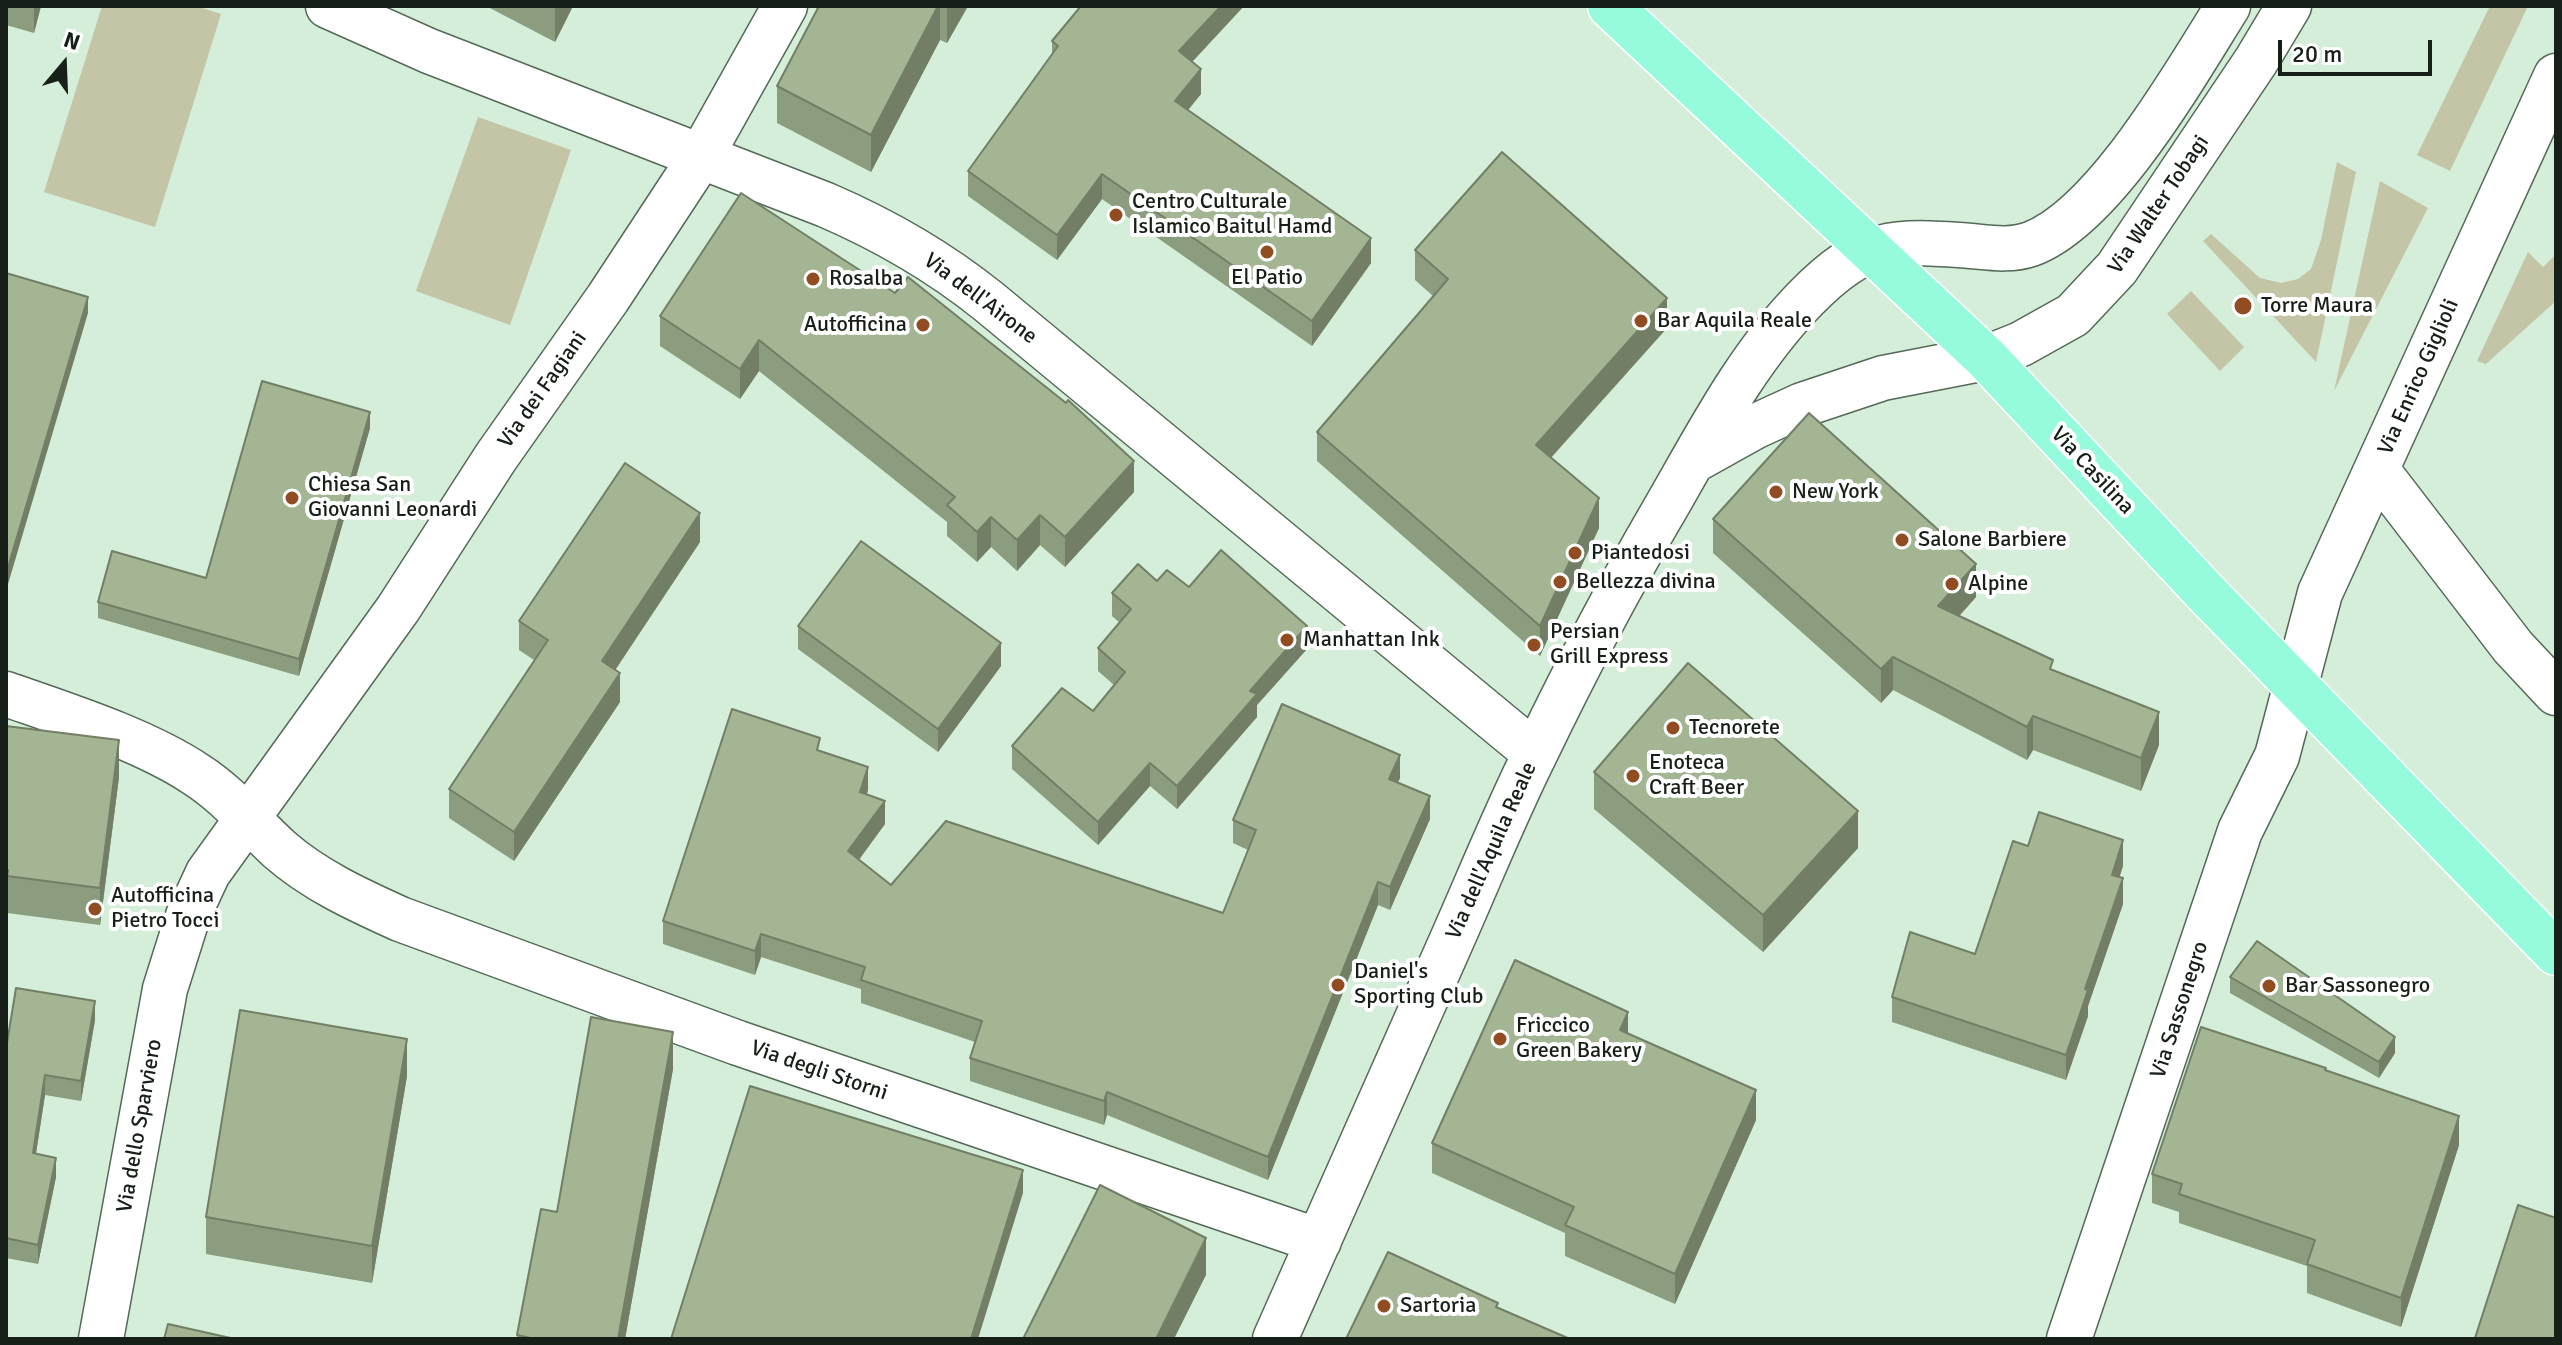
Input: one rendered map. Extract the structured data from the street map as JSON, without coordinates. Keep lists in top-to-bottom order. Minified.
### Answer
{"streets":{"main road":["Via Casilina"],"street":["Via Walter Tobagi","Via dell'Airone","Via Enrico Giglioli","Via dei Fagiani","Via dell'Aquila Reale","Via Sassonegro","Via degli Storni","Via dello Sparviero"]},"crossings":[["Via Walter Tobagi","Via Casilina"],["Via dell'Airone","Via dei Fagiani"],["Via dell'Airone","Via dell'Aquila Reale"],["Via Enrico Giglioli","Via Casilina"],["Via Enrico Giglioli","Via Sassonegro"],["Via dei Fagiani","Via degli Storni"],["Via dei Fagiani","Via dello Sparviero"],["Via Casilina","Via dell'Aquila Reale"],["Via Casilina","Via Sassonegro"],["Via dell'Aquila Reale","Via degli Storni"],["Via degli Storni","Via dello Sparviero"]],"places":["Centro Culturale Islamico Baitul Hamd","El Patio","Rosalba","Torre Maura","Bar Aquila Reale","Autofficina","New York","Chiesa San Giovanni Leonardi","Salone Barbiere","Piantedosi","Bellezza divina","Alpine","Manhattan Ink","Persian Grill Express","Tecnorete","Enoteca Craft Beer","Autofficina Pietro Tocci","Daniel's Sporting Club","Bar Sassonegro","Friccico Green Bakery","Sartoria"],"scale_bar":"20 m","north":"top"}
